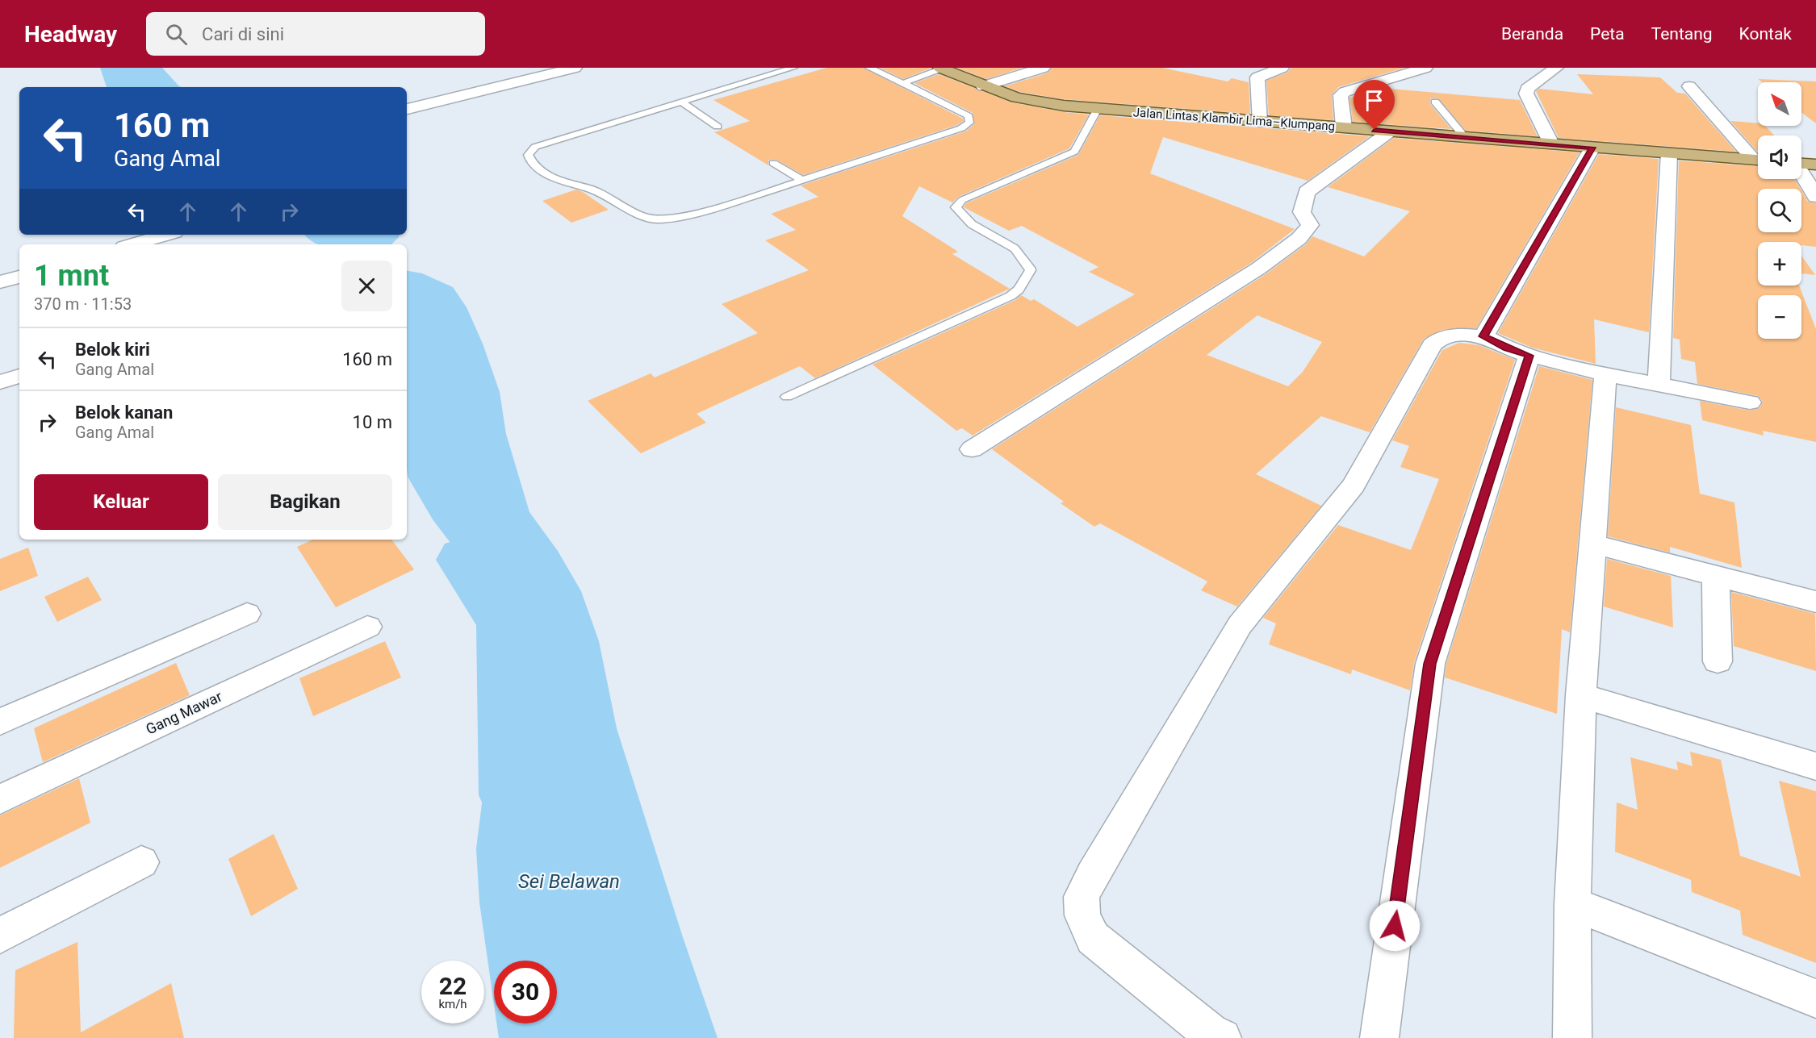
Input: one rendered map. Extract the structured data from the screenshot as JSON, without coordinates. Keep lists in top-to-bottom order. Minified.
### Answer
{"streets":{"main road":["Jalan Lintas Klambir Lima–Klumpang"],"street":["Gang Mawar"]},"water":["Sei Belawan"],"north":"top left","page":{"header":"Headway","search":"Cari di sini","nav":["Beranda","Peta","Tentang","Kontak"],"map_buttons":["+","−"],"turn":["160 m","Gang Amal"],"heading":["1 mnt","370 m · 11:53"],"list":[{"name":"Belok kiri","note":"Gang Amal","value":"160 m"},{"name":"Belok kanan","note":"Gang Amal","value":"10 m"}],"buttons":["Keluar","Bagikan"],"speed":"22 km/h","limit":"30"}}
